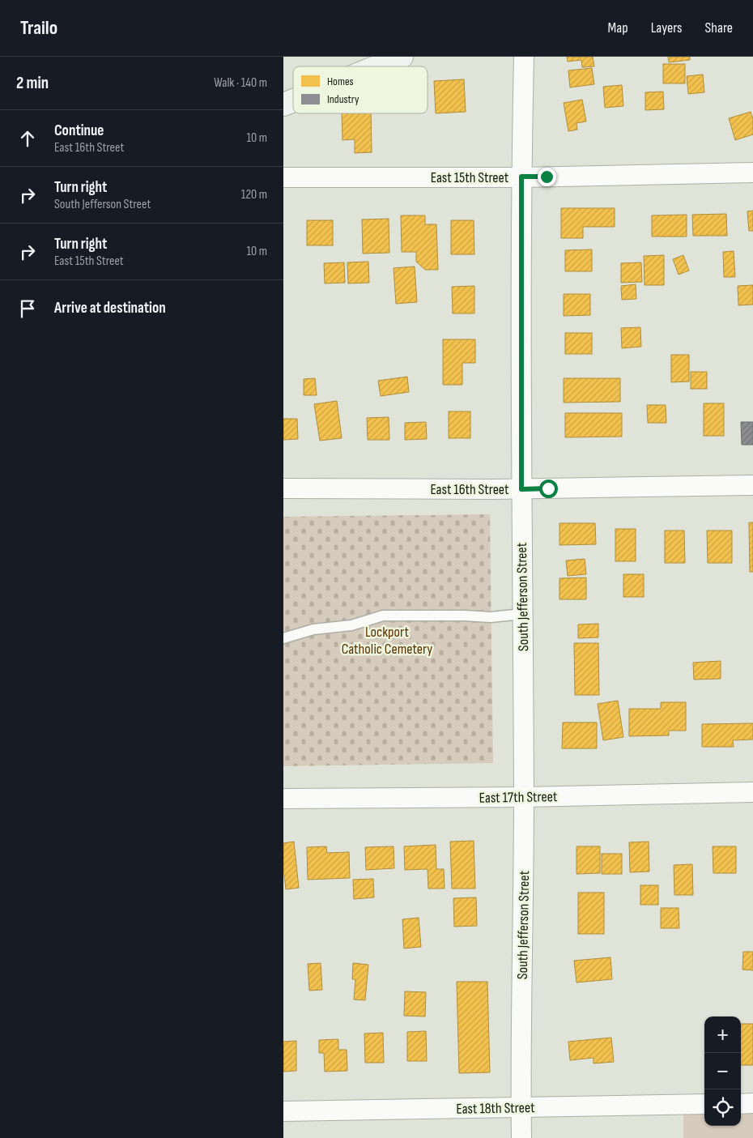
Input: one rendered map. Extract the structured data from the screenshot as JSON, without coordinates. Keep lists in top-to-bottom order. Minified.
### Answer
{"streets":{"street":["East 15th Street","East 16th Street","South Jefferson Street","East 17th Street","East 18th Street"]},"crossings":[["East 15th Street","South Jefferson Street"],["East 16th Street","South Jefferson Street"],["South Jefferson Street","East 17th Street"],["South Jefferson Street","East 18th Street"]],"parks":["Lockport Catholic Cemetery"],"legend":["Homes","Industry"],"page":{"header":"Trailo","nav":["Map","Layers","Share"],"heading":["2 min","Walk · 140 m"],"list":[["Continue","East 16th Street","10 m"],["Turn right","South Jefferson Street","120 m"],["Turn right","East 15th Street","10 m"],"Arrive at destination"],"map_buttons":["+","−"]}}
